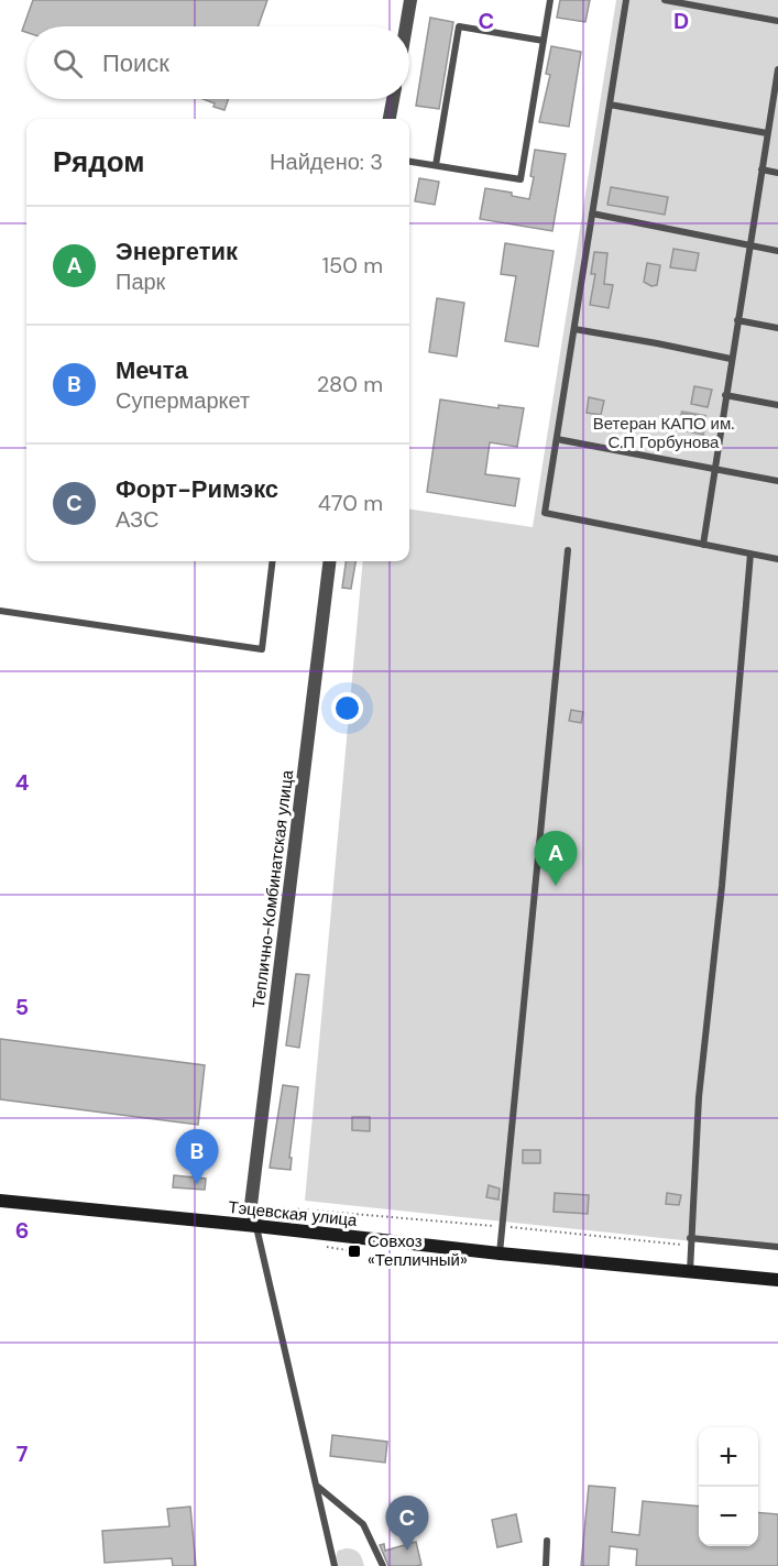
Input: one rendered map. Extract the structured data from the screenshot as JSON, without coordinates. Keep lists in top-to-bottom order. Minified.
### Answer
{"streets":{"main road":["Тэцевская улица"],"street":["Теплично-Комбинатская улица"]},"crossings":[["Теплично-Комбинатская улица","Тэцевская улица"]],"parks":["Ветеран КАПО им. С.П Горбунова"],"places":{"transit":["Совхоз «Тепличный»"]},"page":{"search":"Поиск","heading":["Рядом","Найдено: 3"],"list":[{"mark":"A","name":"Энергетик","note":"Парк","value":"150 m"},{"mark":"B","name":"Мечта","note":"Супермаркет","value":"280 m"},{"mark":"C","name":"Форт-Римэкс","note":"АЗС","value":"470 m"}],"pins":["A","B","C"],"map_buttons":["+","−"]},"grid":{"columns":["C","D"],"rows":["4","5","6","7"]}}
